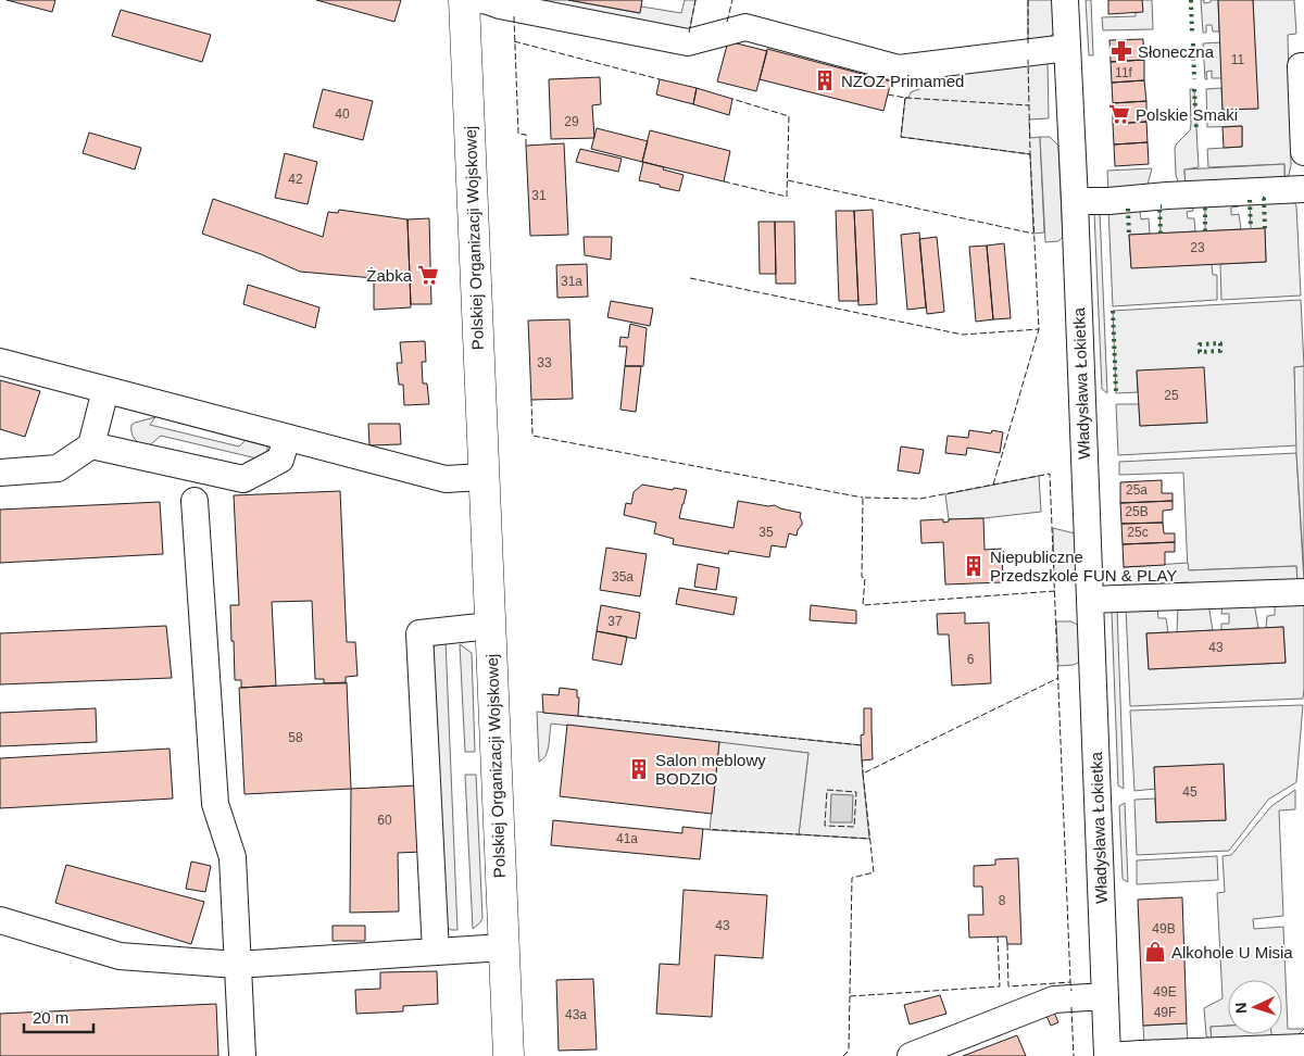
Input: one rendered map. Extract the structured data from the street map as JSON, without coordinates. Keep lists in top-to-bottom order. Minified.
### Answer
{"streets":{"main road":["Polskiej Organizacji Wojskowej"],"street":["Władysława Łokietka"]},"places":{"pharmacy":["Słoneczna"],"building":["NZOZ Primamed","Niepubliczne Przedszkole FUN & PLAY","Salon meblowy BODZIO"],"supermarket":["Polskie Smaki","Żabka"],"shop":["Alkohole U Misia"]},"house_numbers":["11","11f","40","29","42","31","23","31a","33","25","25a","25B","35","25c","35a","37","43","6","58","45","60","41a","8","43","49B","49E","49F","43a"],"scale_bar":"20 m","north":"left"}
